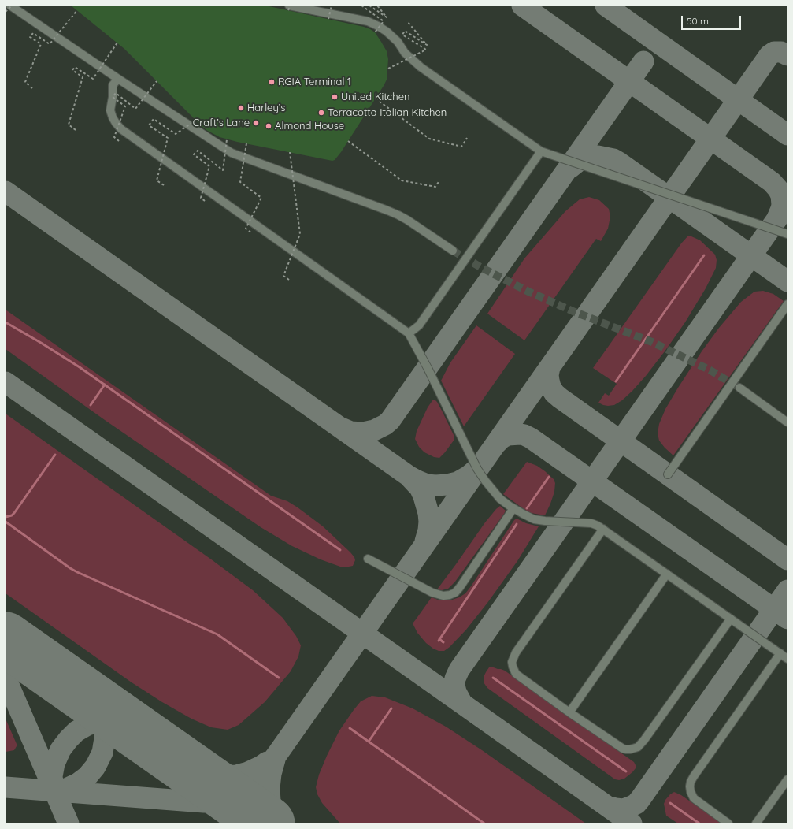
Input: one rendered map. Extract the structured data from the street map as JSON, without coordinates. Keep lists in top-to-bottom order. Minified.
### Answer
{"places":["RGIA Terminal 1","United Kitchen","Harley’s","Terracotta Italian Kitchen","Craft’s Lane","Almond House"],"scale_bar":"50 m"}
